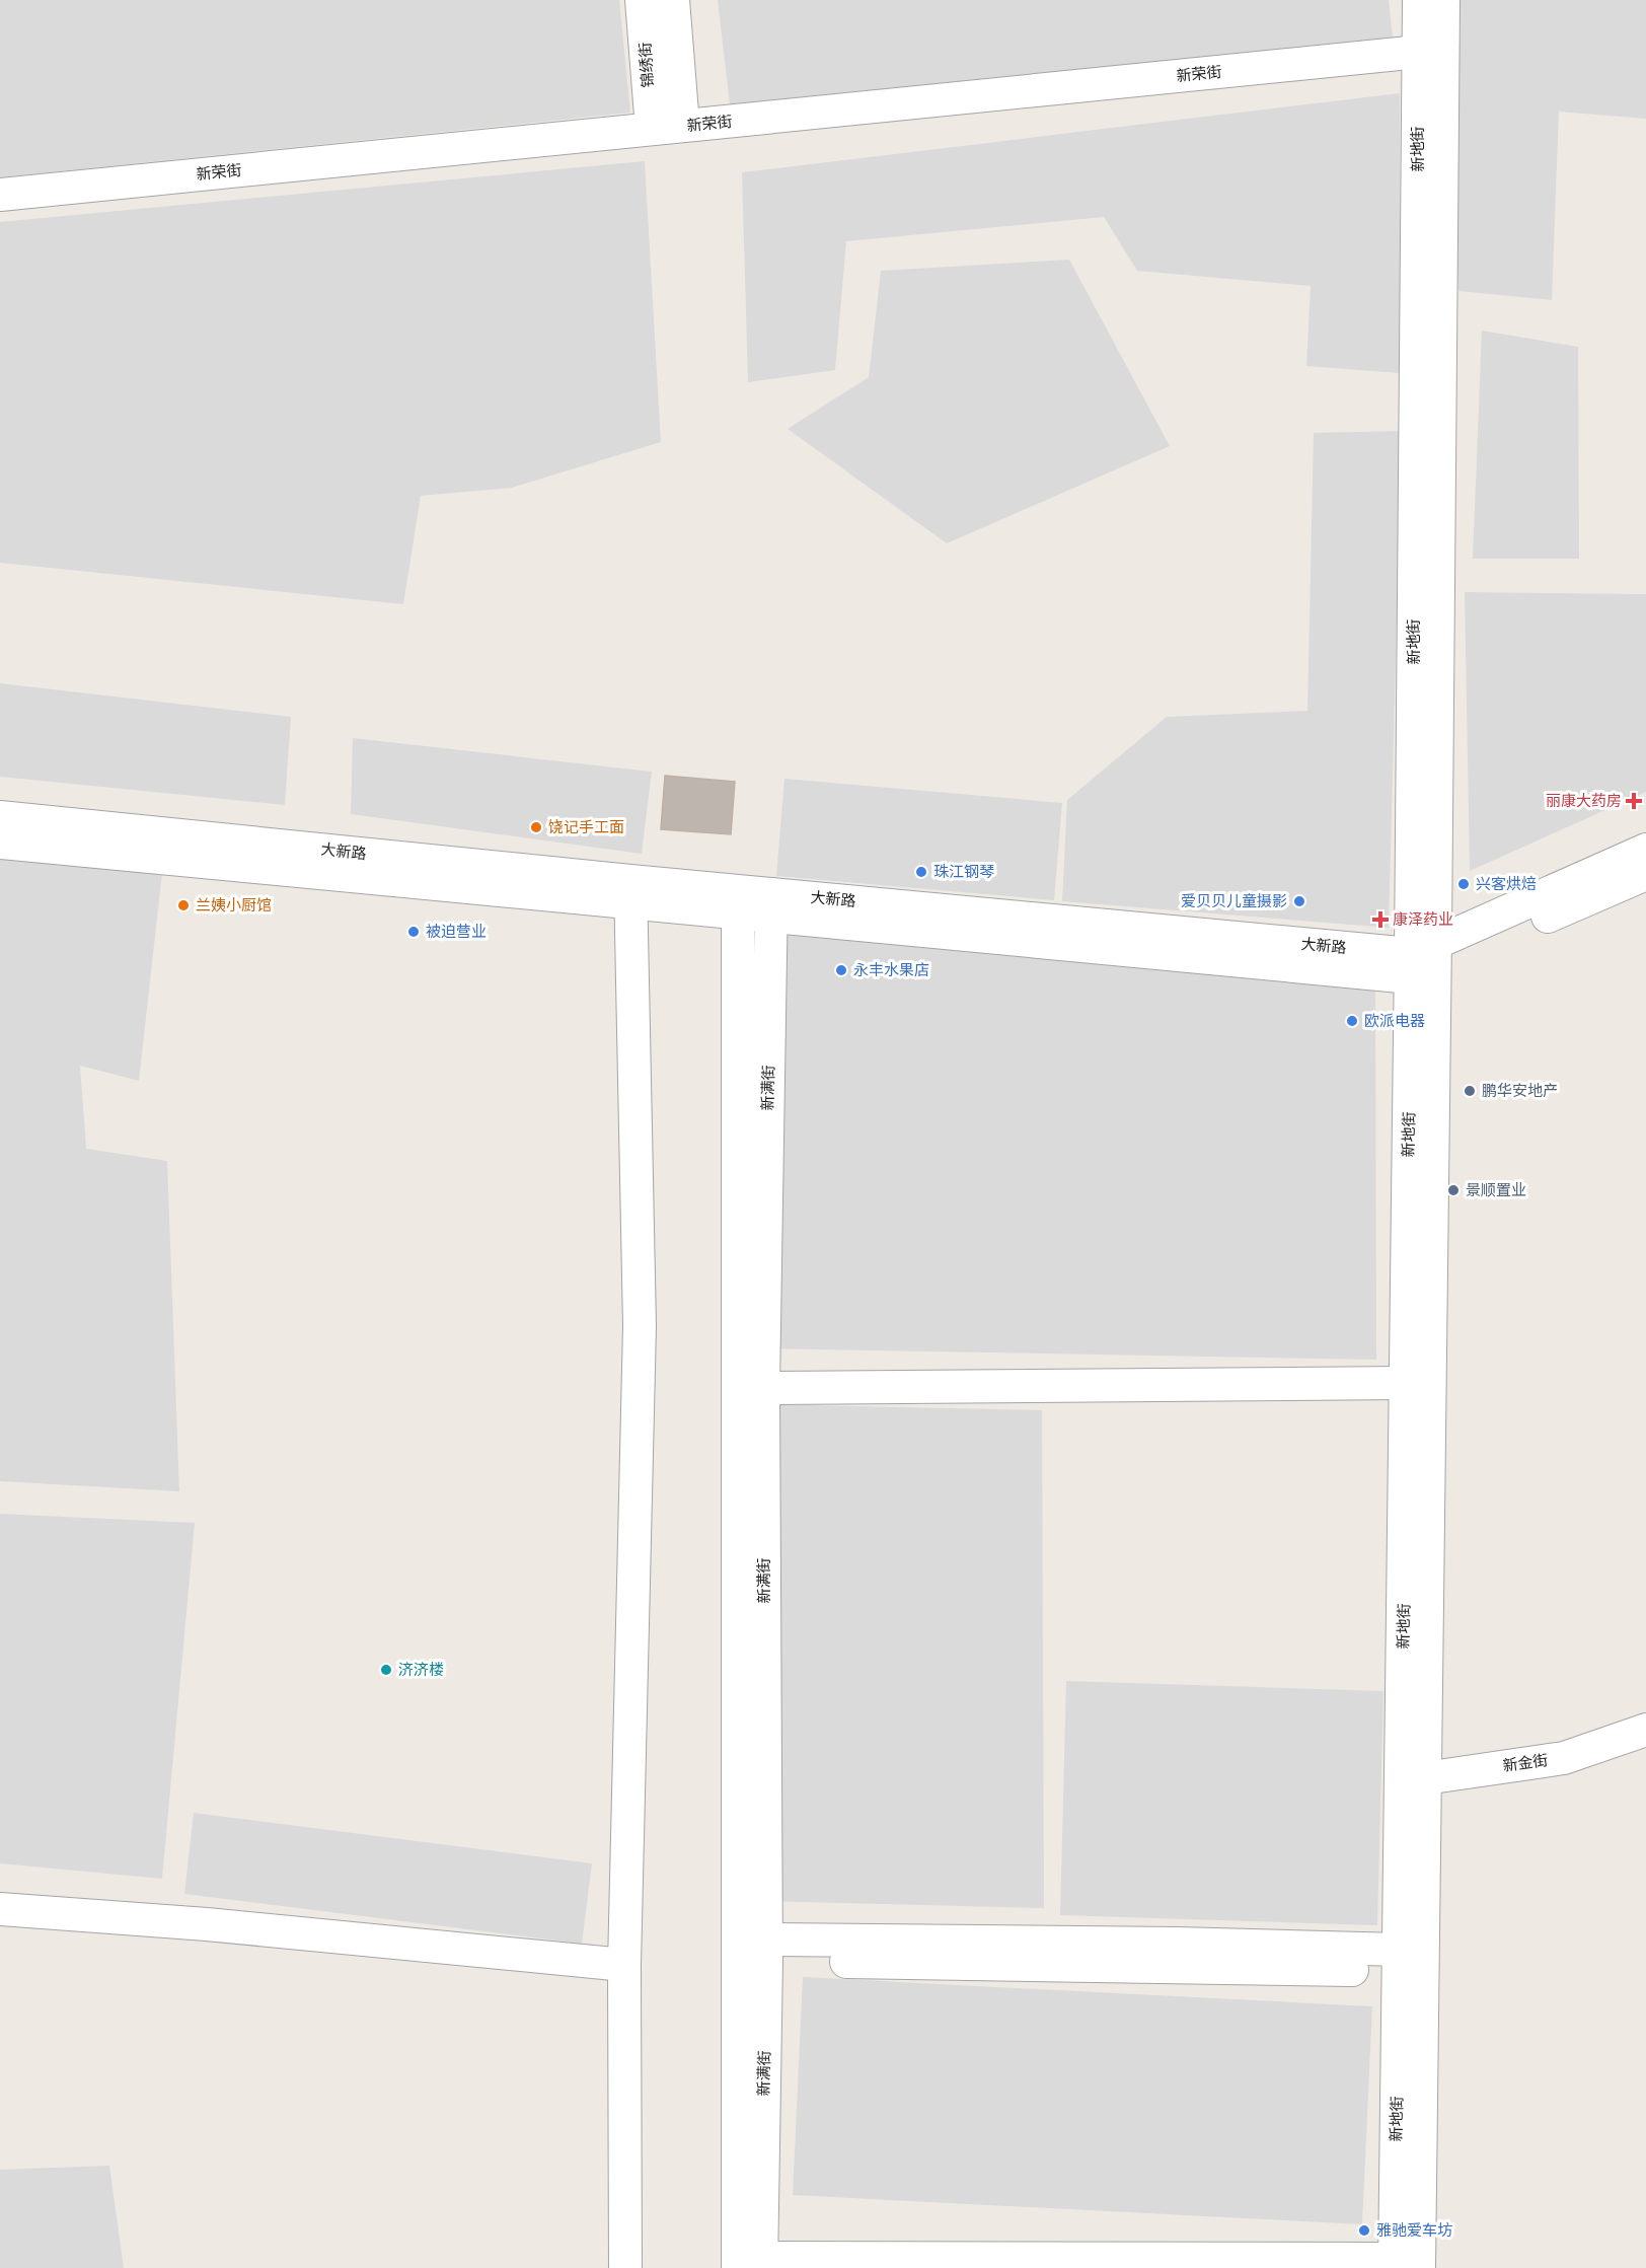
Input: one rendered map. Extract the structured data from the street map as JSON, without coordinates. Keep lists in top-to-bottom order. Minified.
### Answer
{"streets":{"street":["锦绣街","新荣街","新地街","大新路","新满街","新金街"]},"crossings":[["锦绣街","新荣街"],["新荣街","新地街"],["新地街","大新路"],["新地街","新金街"],["大新路","新满街"]],"places":{"health":["丽康大药房","康泽药业"],"other":["饶记手工面","珠江钢琴","兴客烘焙","爱贝贝儿童摄影","兰姨小厨馆","被迫营业","永丰水果店","欧派电器","鹏华安地产","景顺置业","济济楼","雅驰爱车坊"]}}
